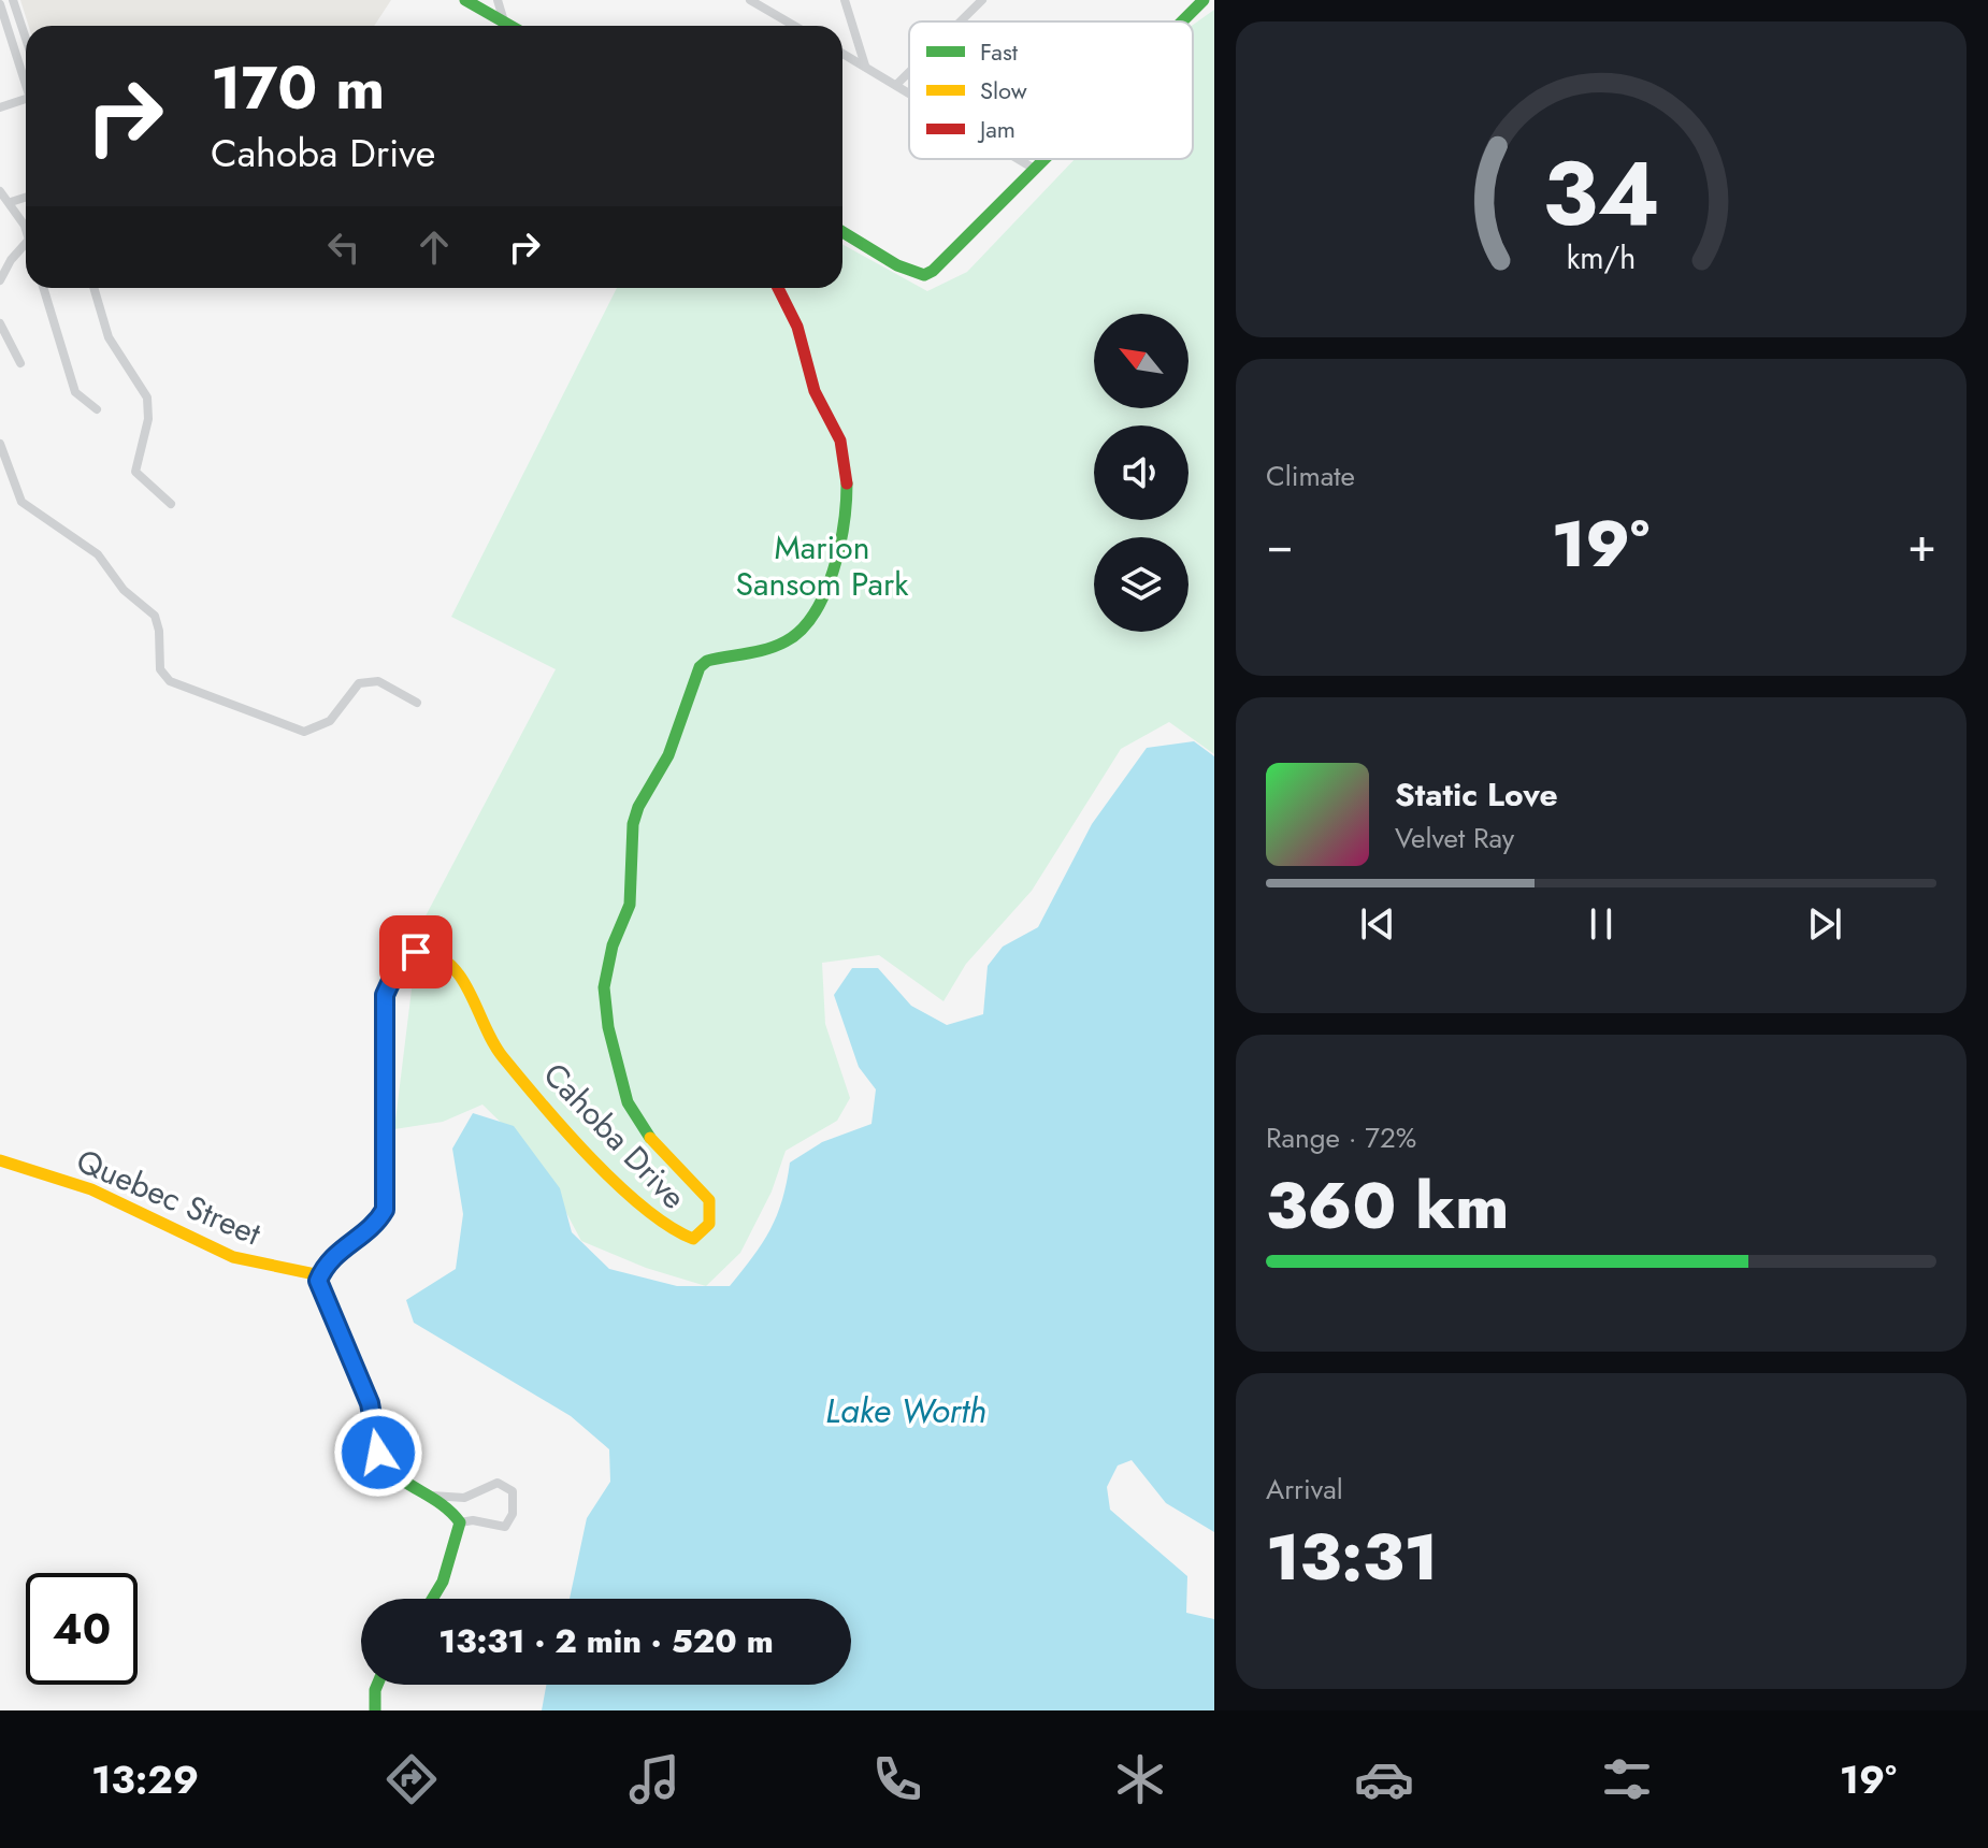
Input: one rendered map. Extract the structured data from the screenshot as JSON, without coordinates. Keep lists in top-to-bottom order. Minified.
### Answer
{"streets":{"street":["Cahoba Drive","Quebec Street"]},"crossings":[["Cahoba Drive","Quebec Street"]],"water":["Lake Worth"],"parks":["Marion Sansom Park"],"legend":["Fast","Slow","Jam"],"north":"top left","page":{"turn":["170 m","Cahoba Drive"],"tile":["Climate",["Range · 72%","360 km"],["Arrival","13:31"]],"heat":["−","19°","+"],"song":["Static Love","Velvet Ray"],"limit":"40","trip":"13:31 · 2 min · 520 m","tabs":["13:29","19°"],"gauge":["34","km/h"]}}
